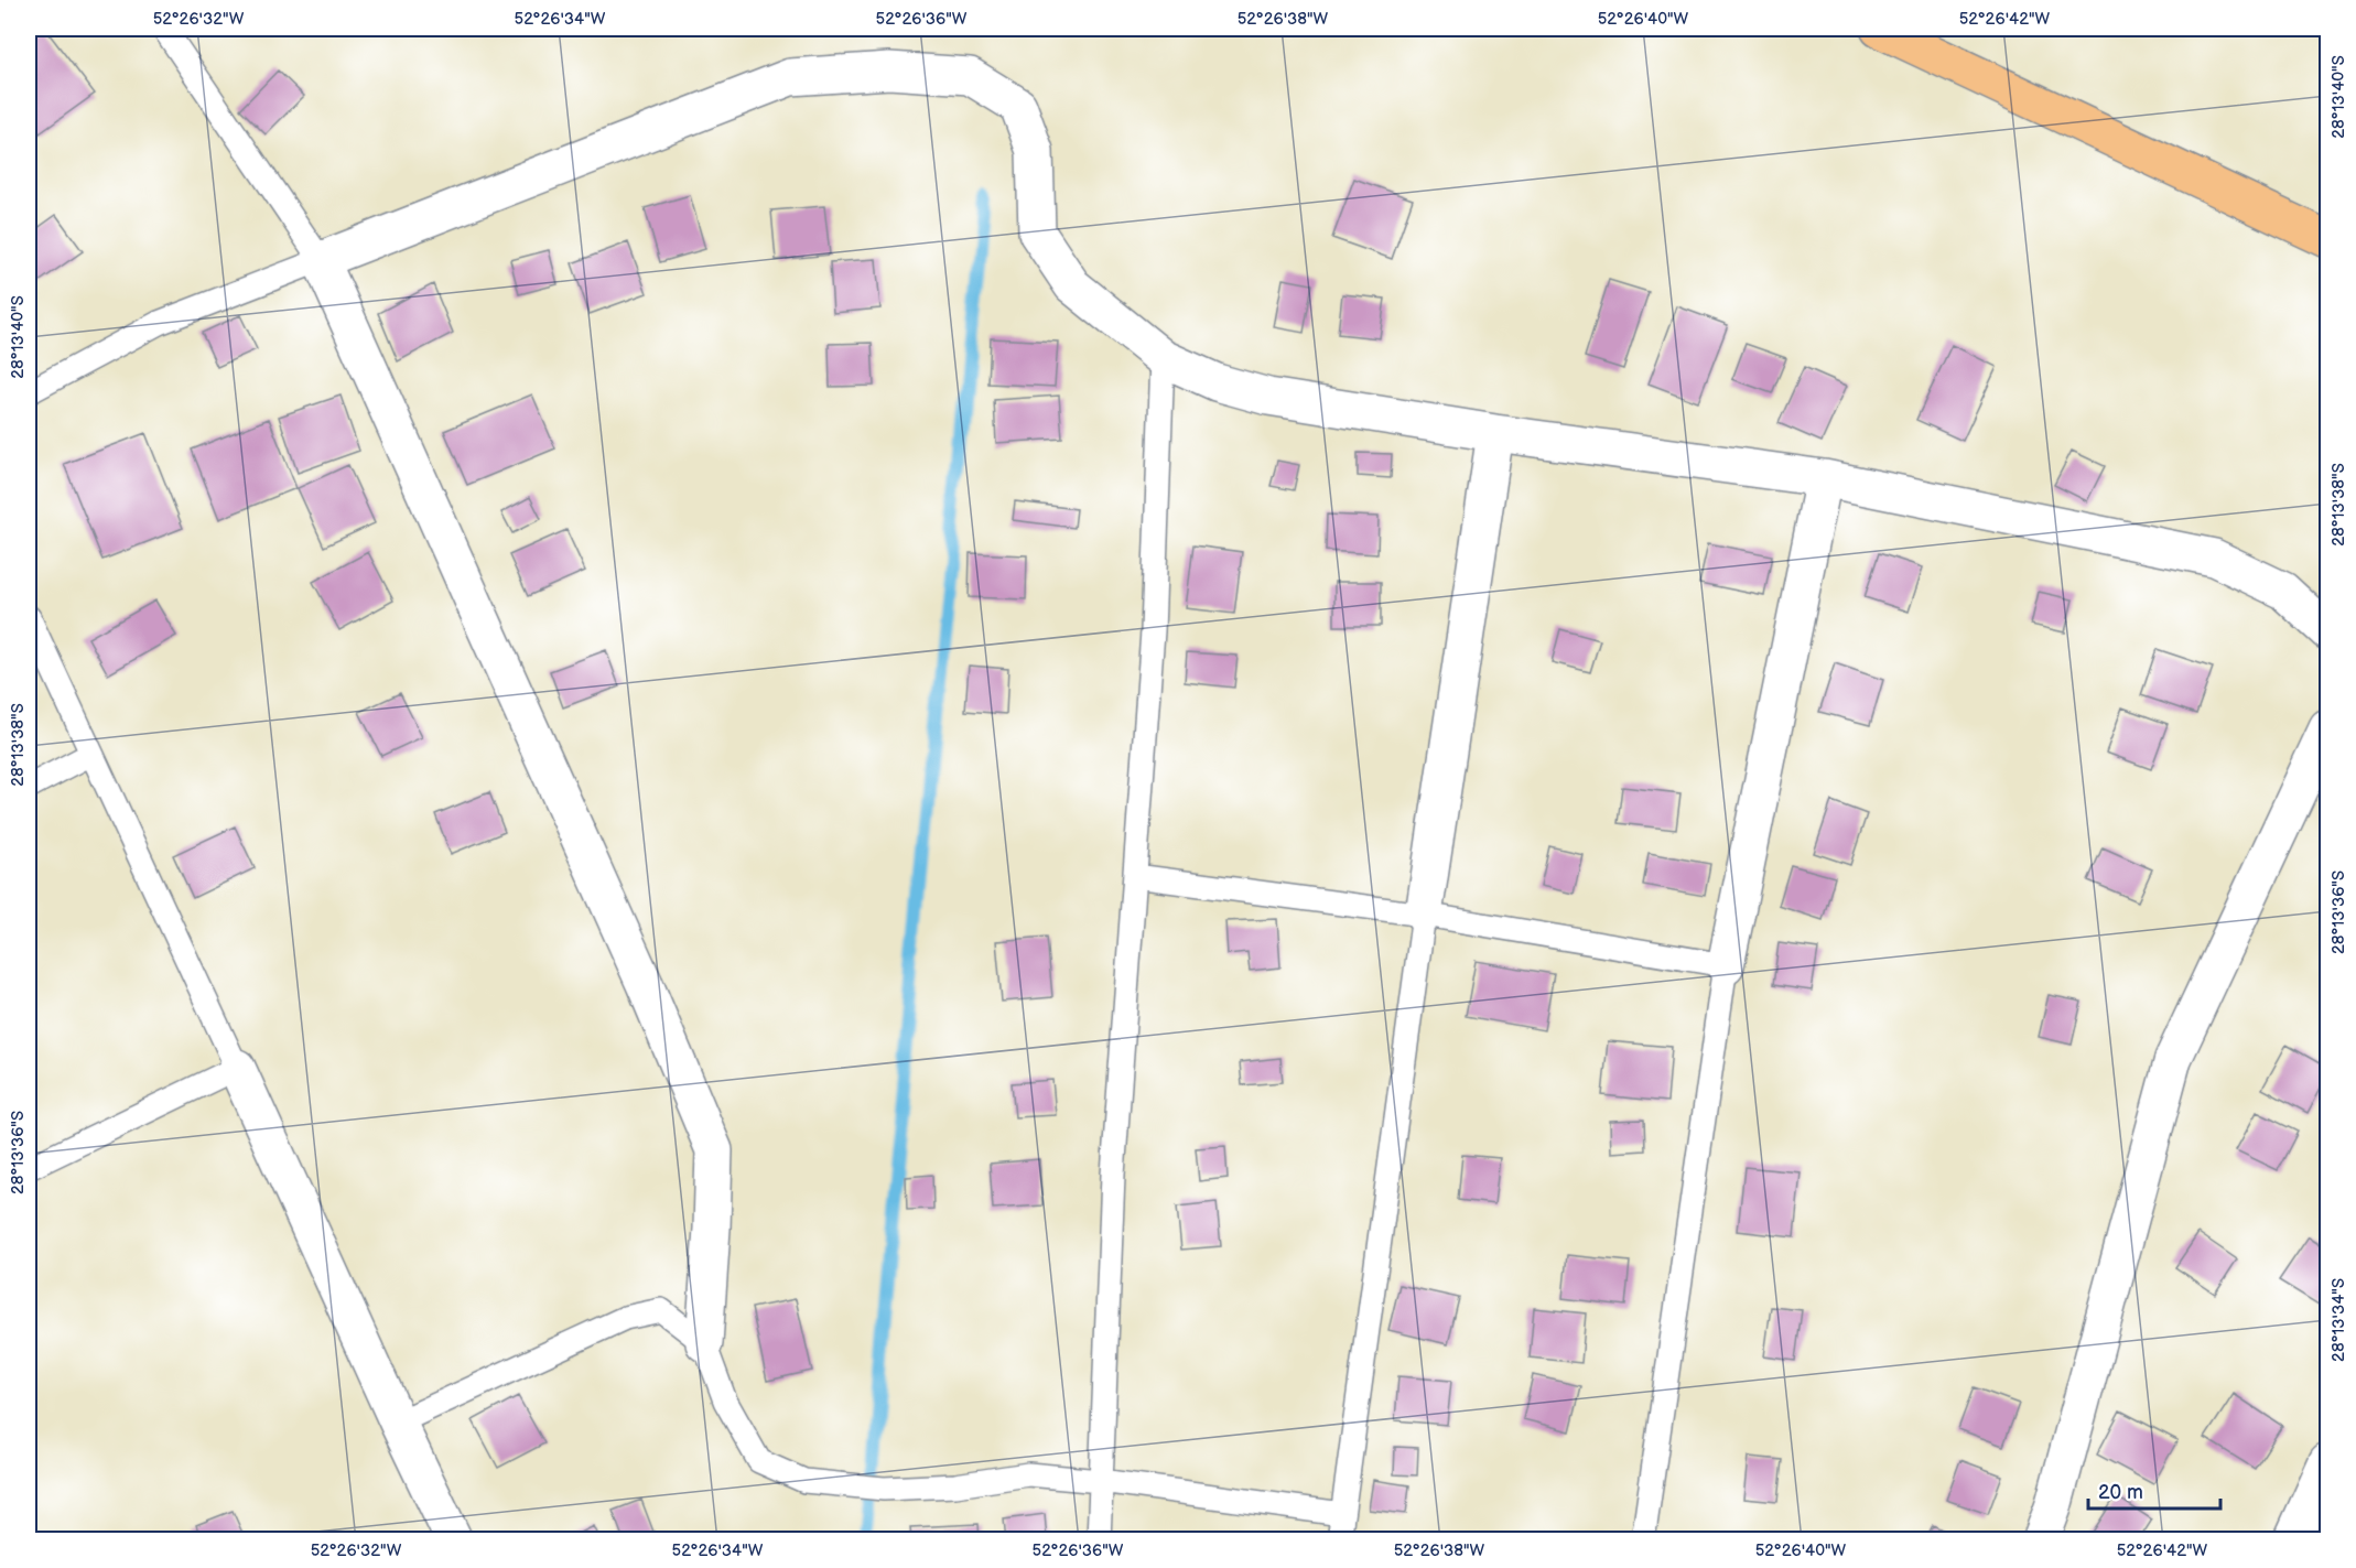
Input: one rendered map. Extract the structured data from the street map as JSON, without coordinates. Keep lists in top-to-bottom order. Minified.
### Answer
{"scale_bar":"20 m","coordinates":["52°26'32\"W","52°26'34\"W","52°26'36\"W","52°26'38\"W","52°26'40\"W","52°26'42\"W","28°13'40\"S","28°13'38\"S","28°13'36\"S","28°13'34\"S"]}
